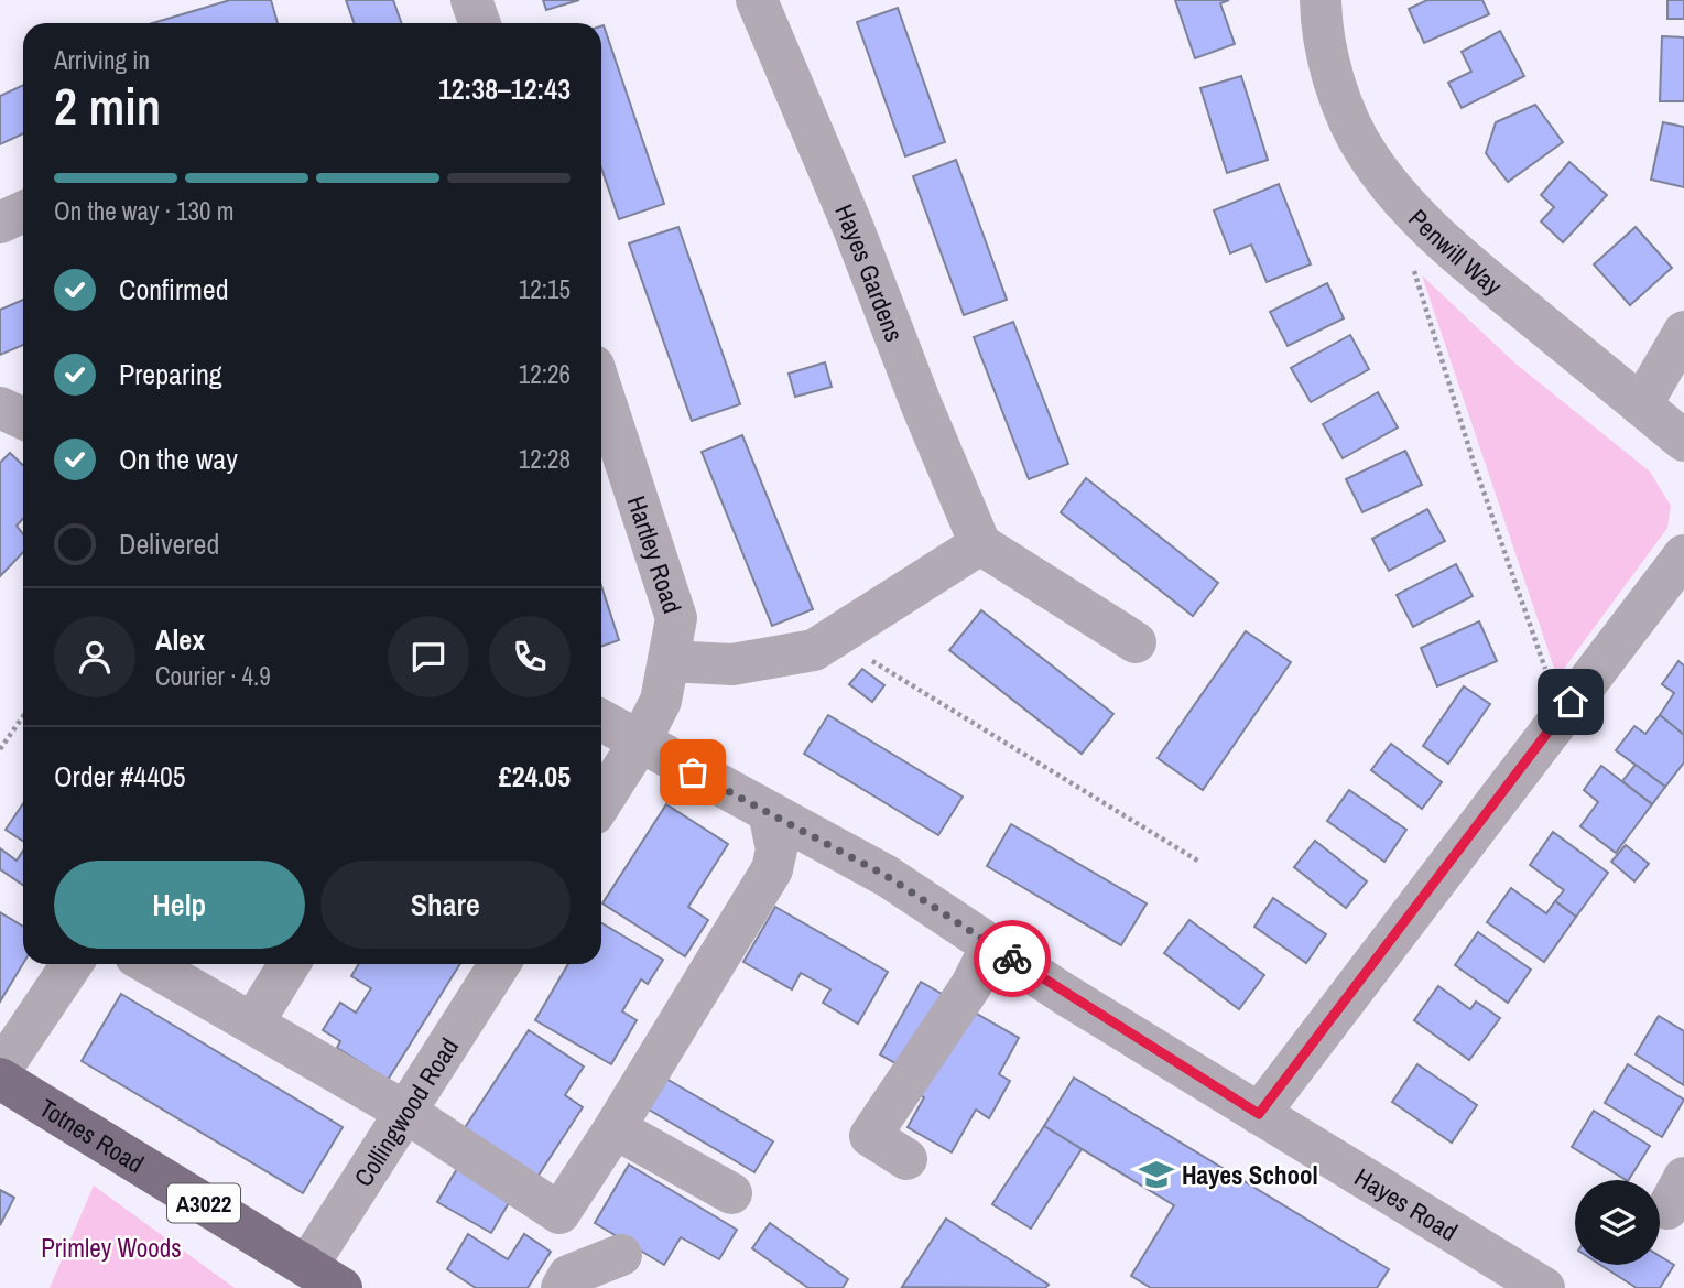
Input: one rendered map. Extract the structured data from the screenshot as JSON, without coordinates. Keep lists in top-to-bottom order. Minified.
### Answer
{"streets":{"main road":["Totnes Road","A3022"],"street":["Penwill Way","Hayes Gardens","Hartley Road","Collingwood Road","Hayes Road"]},"crossings":[["Hartley Road","Hayes Road"],["Collingwood Road","Totnes Road"]],"parks":["Primley Woods"],"places":{"school or university":["Hayes School"]},"page":{"heading":["2 min","Arriving in","12:38–12:43"],"panel":["Alex","Courier · 4.9","Order #4405","£24.05"],"bar":"On the way · 130 m","list":[["Confirmed","12:15"],["Preparing","12:26"],["On the way","12:28"],"Delivered"],"buttons":["Help","Share"]}}
